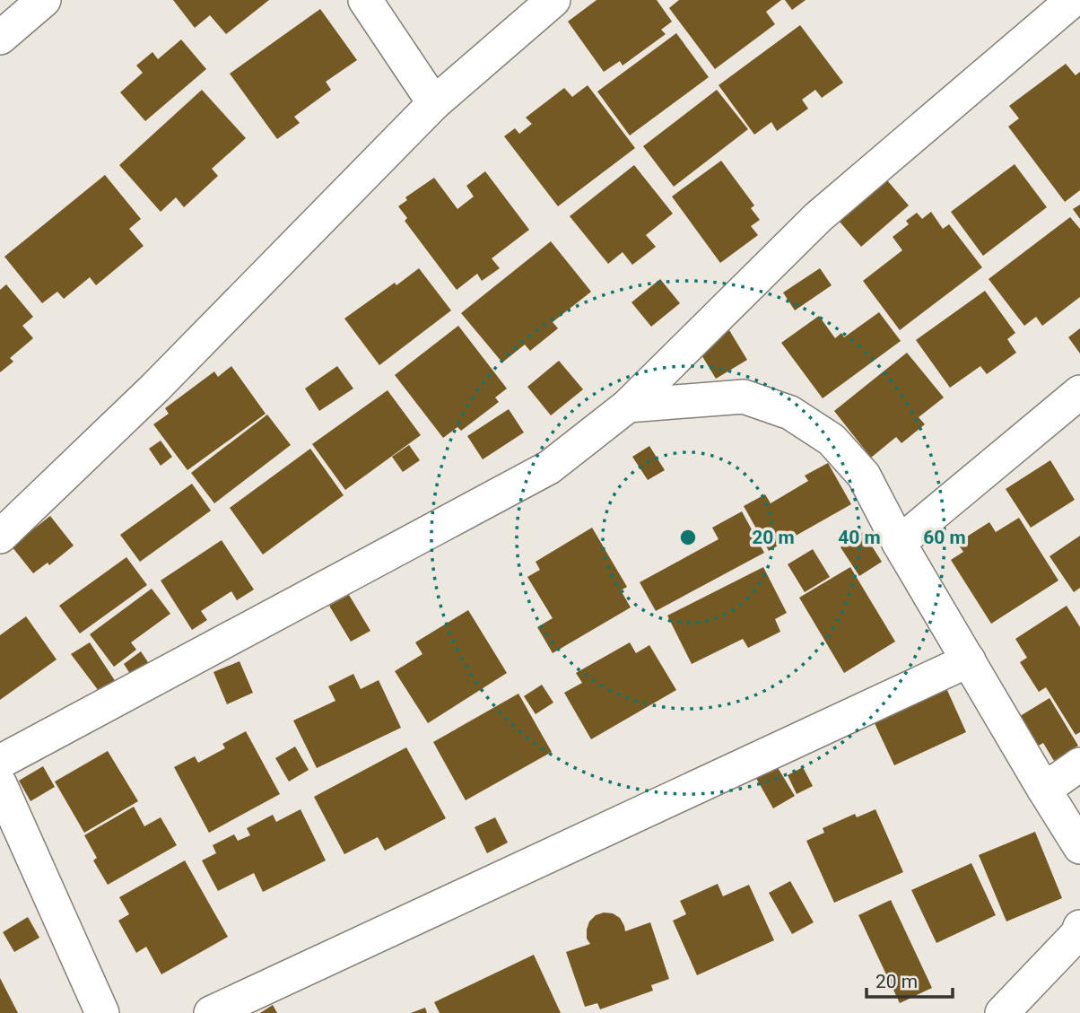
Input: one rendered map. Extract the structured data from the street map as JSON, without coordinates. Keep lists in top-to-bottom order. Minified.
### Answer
{"scale_bar":"20 m","rings":["20 m","40 m","60 m"]}
